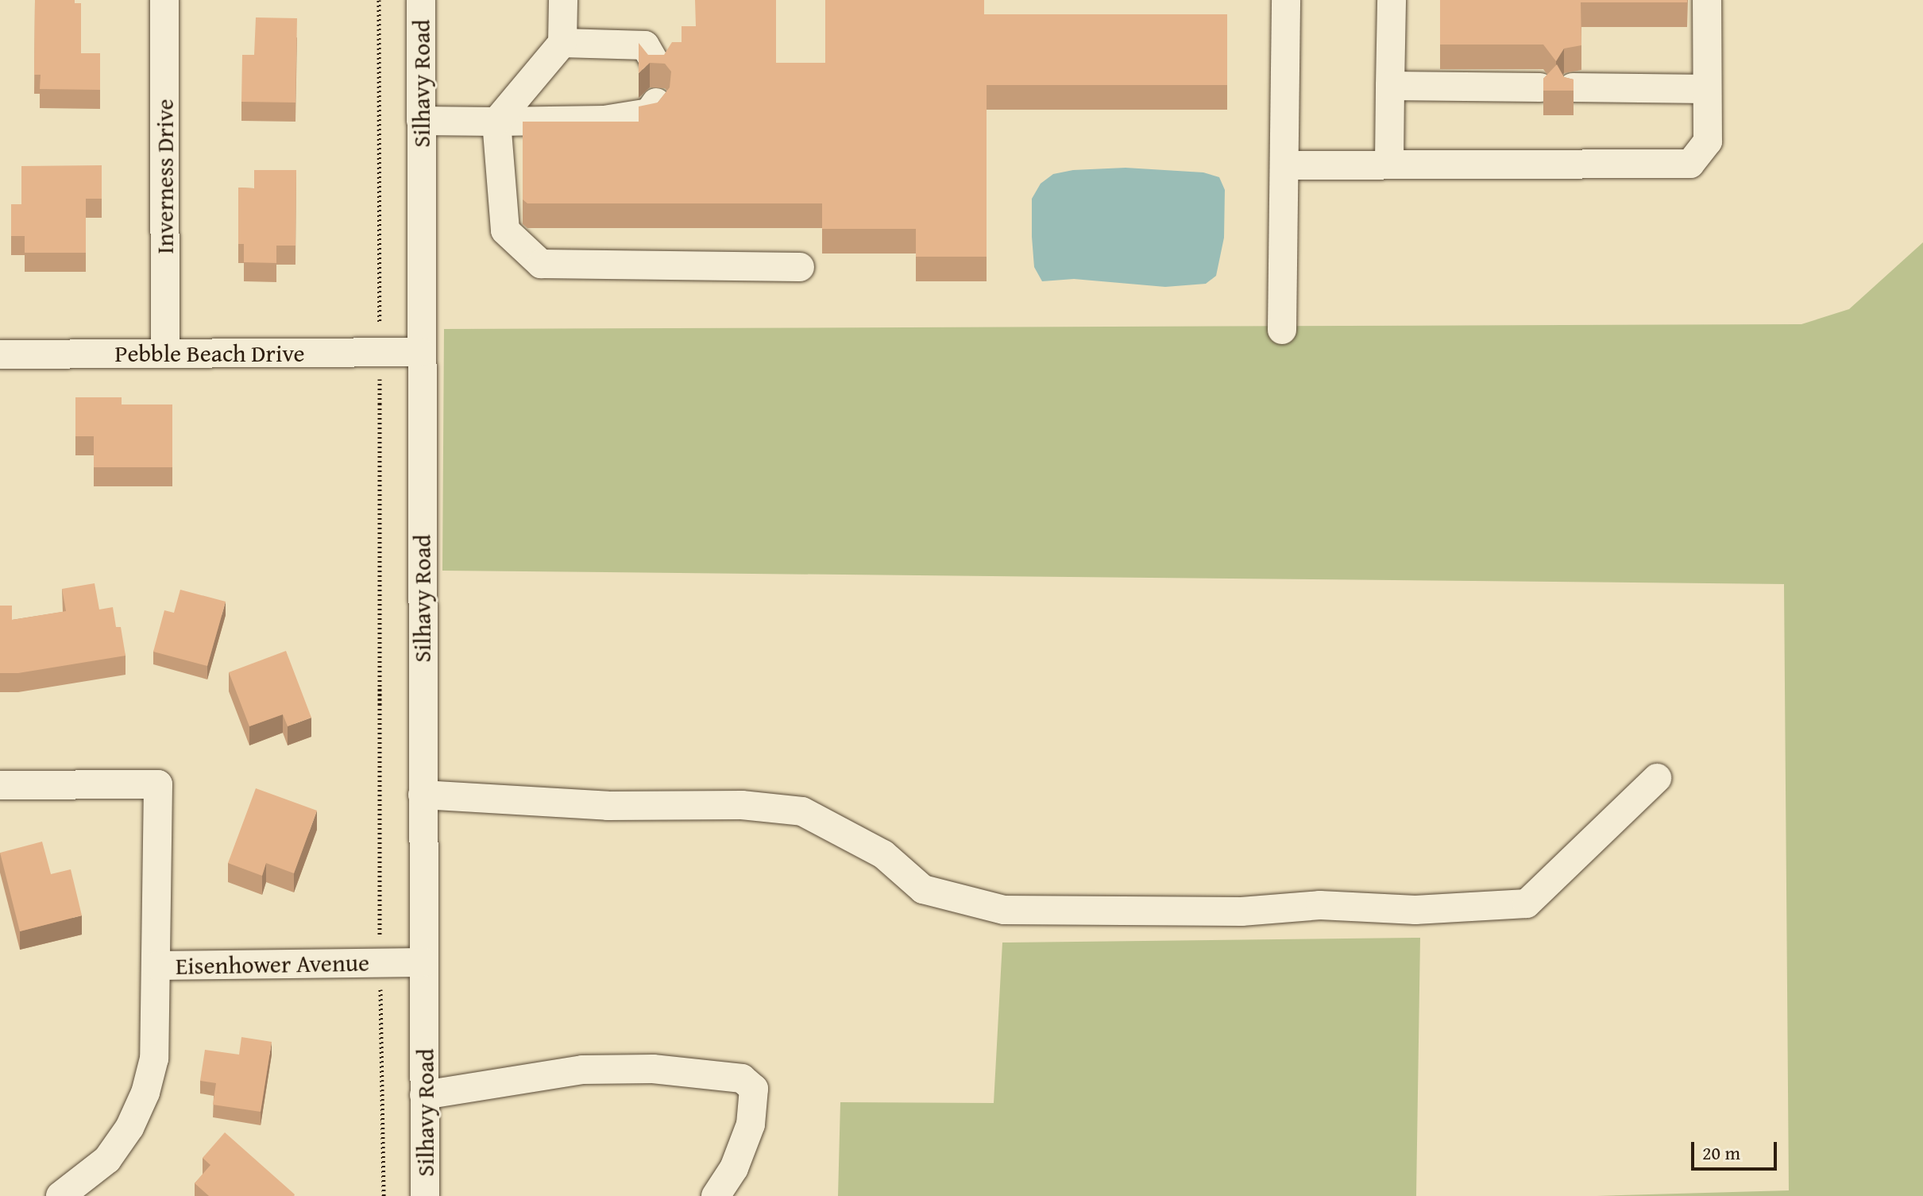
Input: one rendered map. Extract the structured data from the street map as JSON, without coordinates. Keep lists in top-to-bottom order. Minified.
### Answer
{"streets":{"street":["Silhavy Road","Inverness Drive","Pebble Beach Drive","Eisenhower Avenue"]},"crossings":[["Silhavy Road","Pebble Beach Drive"],["Silhavy Road","Eisenhower Avenue"],["Inverness Drive","Pebble Beach Drive"]],"scale_bar":"20 m"}
